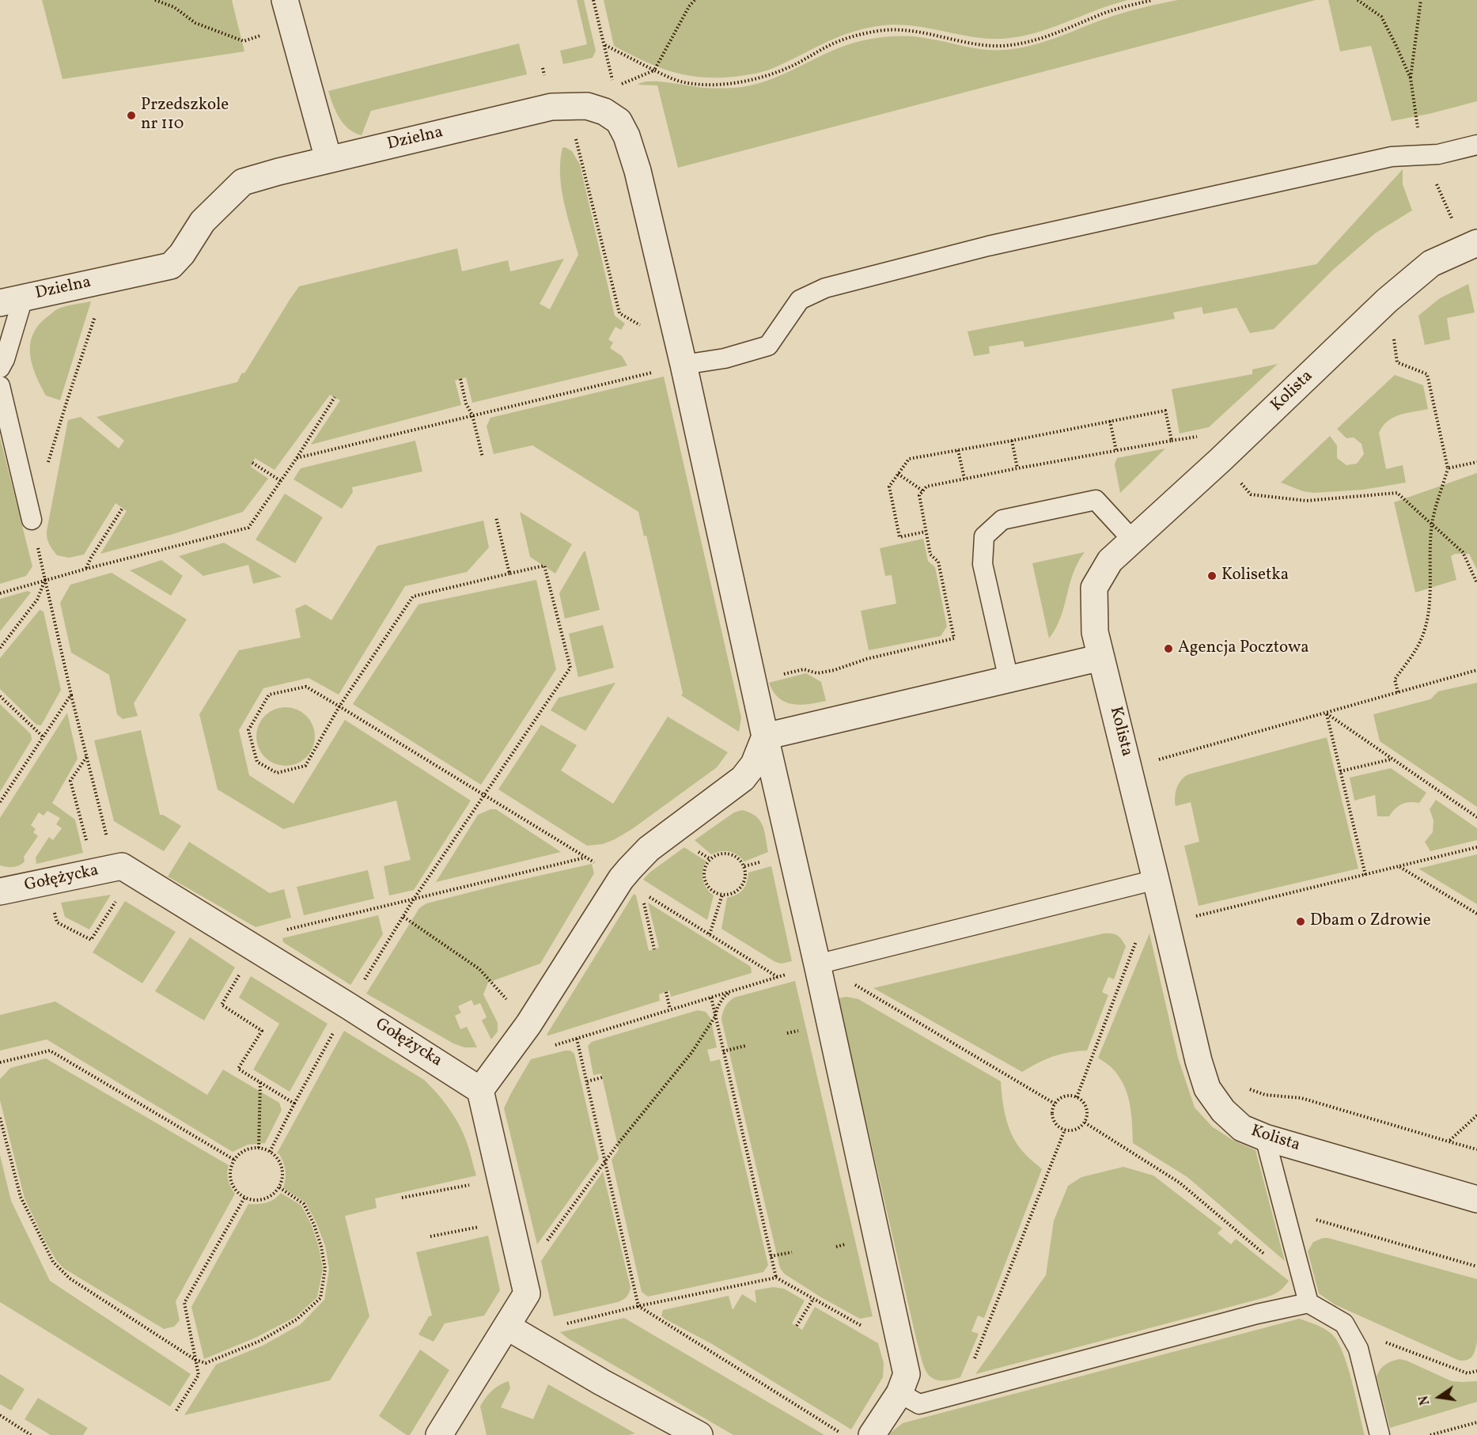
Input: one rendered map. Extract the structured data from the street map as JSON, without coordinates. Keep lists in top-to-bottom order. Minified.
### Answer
{"streets":{"street":["Dzielna","Kolista","Gołężycka"]},"places":["Przedszkole nr 110","Kolisetka","Agencja Pocztowa","Dbam o Zdrowie"],"north":"left"}
